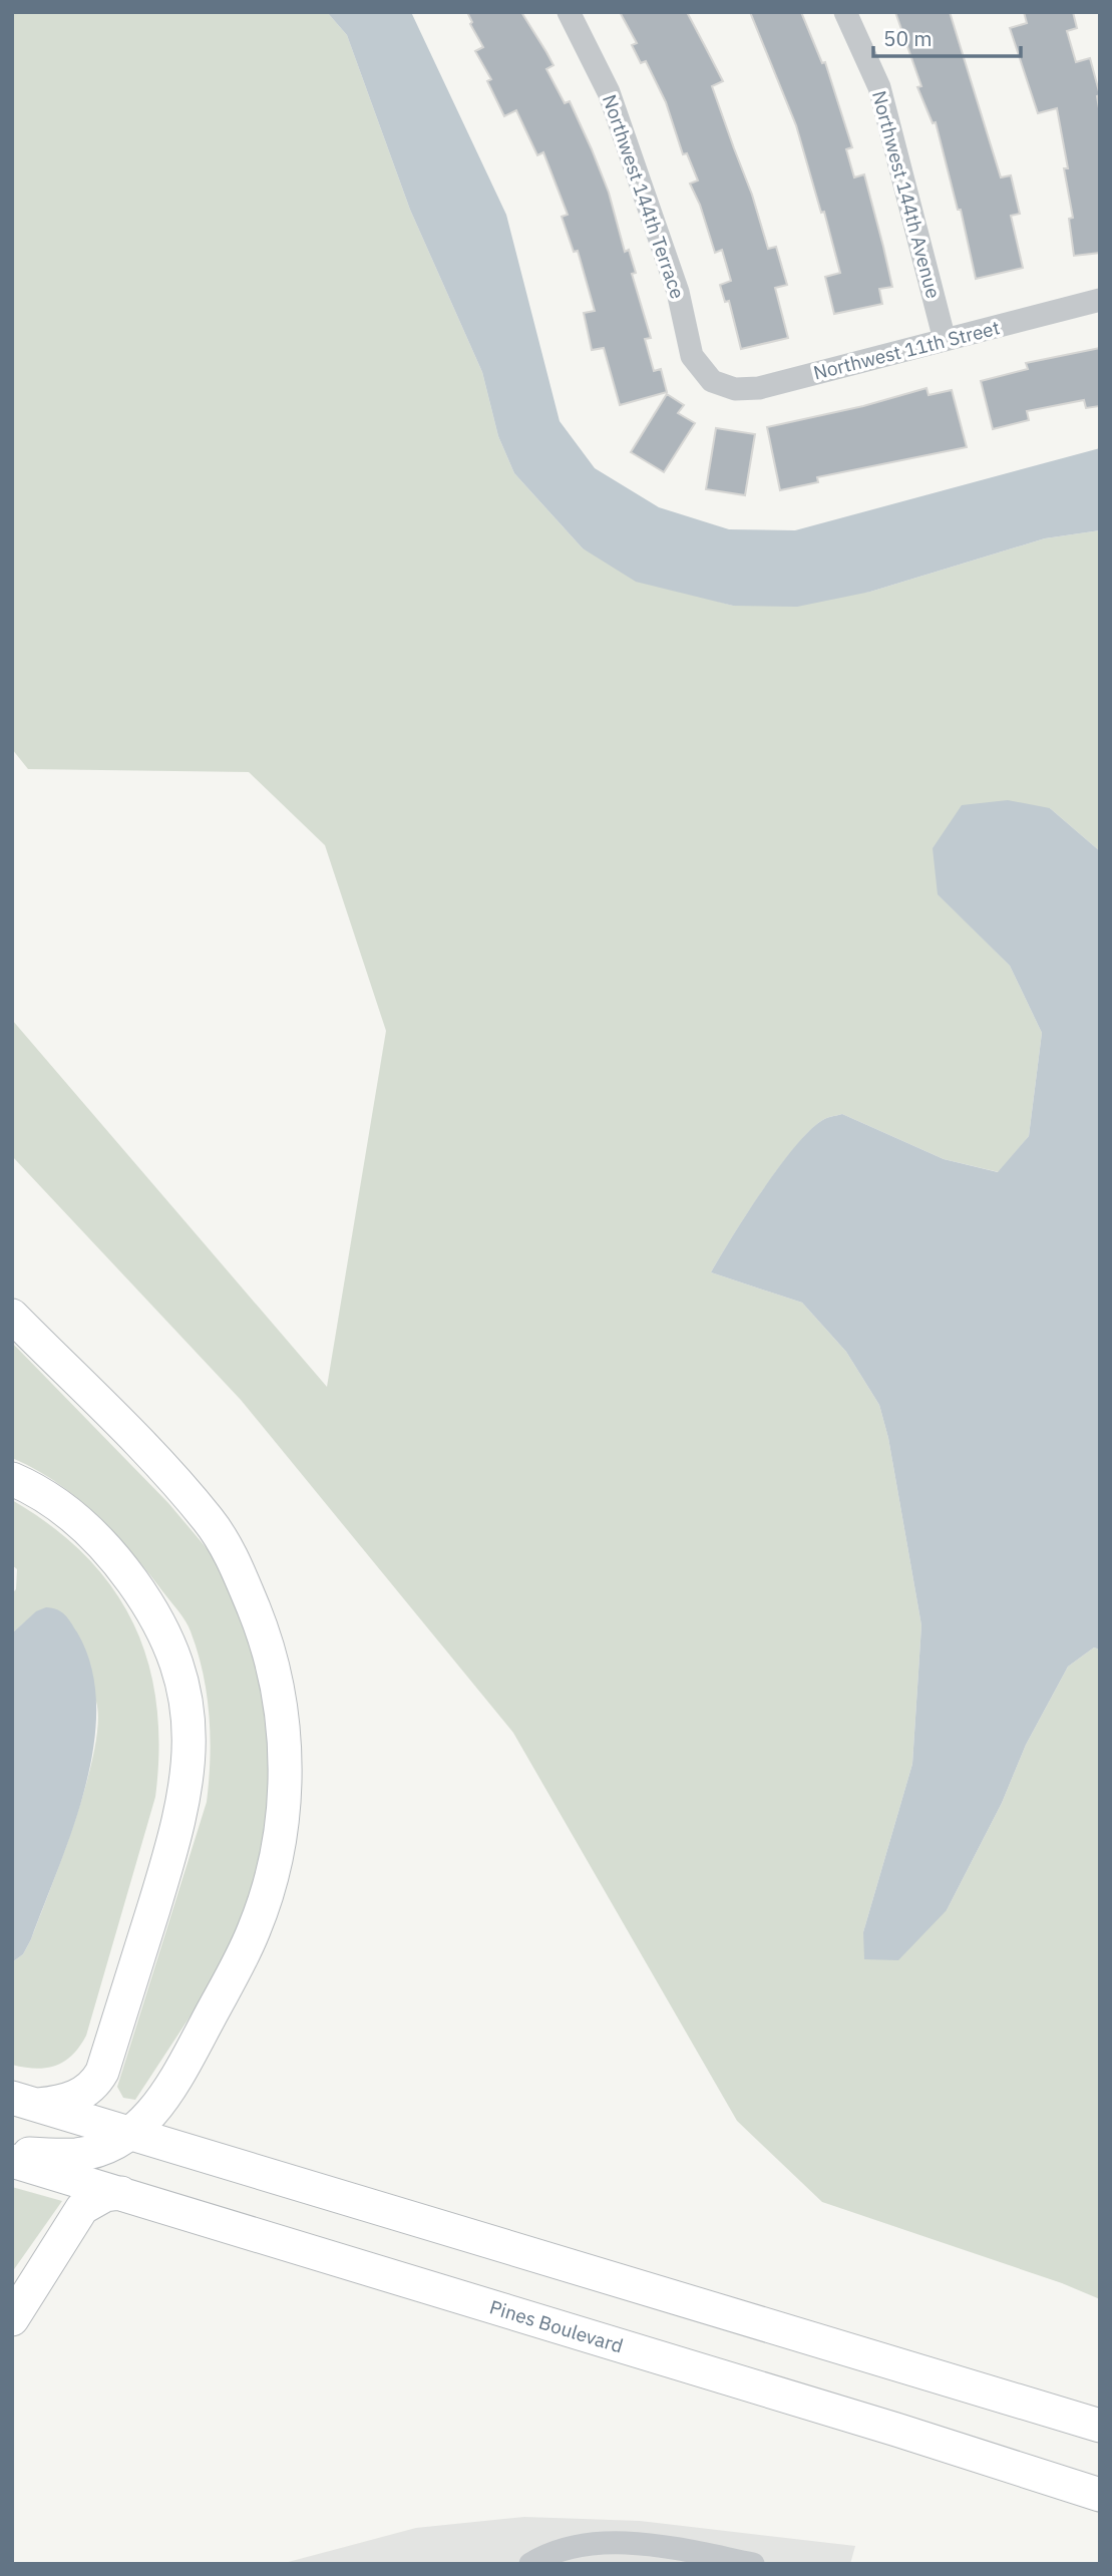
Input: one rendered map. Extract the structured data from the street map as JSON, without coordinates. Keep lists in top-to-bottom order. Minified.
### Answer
{"streets":{"highway":["Pines Boulevard"],"street":["Northwest 144th Avenue","Northwest 144th Terrace","Northwest 11th Street"]},"crossings":[["Northwest 144th Avenue","Northwest 11th Street"],["Northwest 144th Terrace","Northwest 11th Street"]],"scale_bar":"50 m"}
